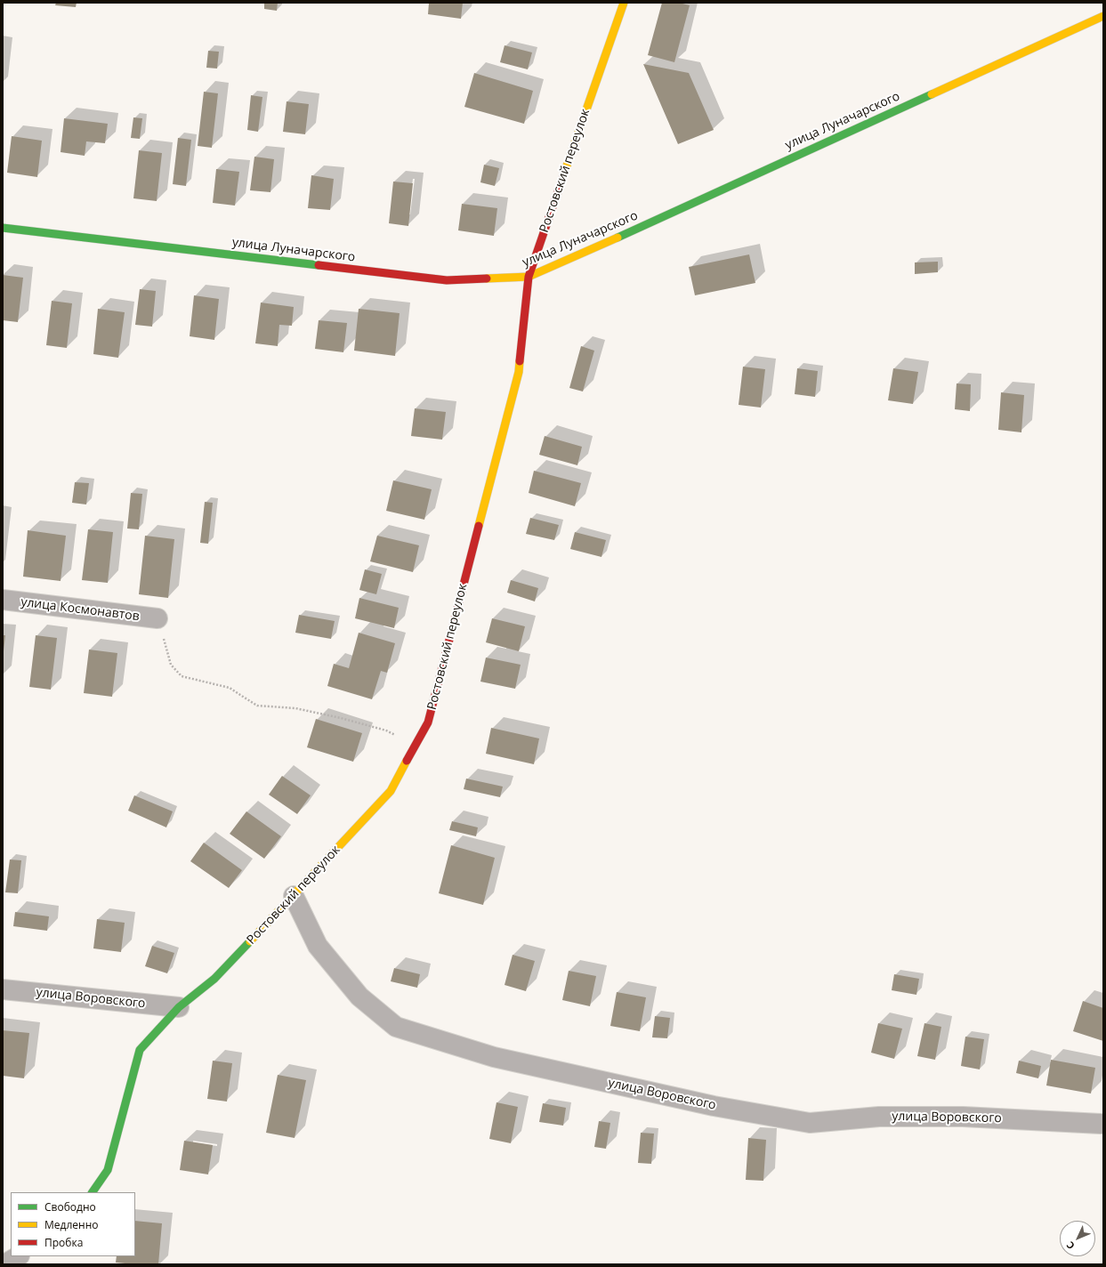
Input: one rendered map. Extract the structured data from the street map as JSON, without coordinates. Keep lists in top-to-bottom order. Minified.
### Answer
{"streets":{"street":["улица Луначарского","Ростовский переулок","улица Космонавтов","улица Воровского"]},"crossings":[["улица Луначарского","Ростовский переулок"],["Ростовский переулок","улица Воровского"]],"legend":["Свободно","Медленно","Пробка"],"north":"bottom left"}
